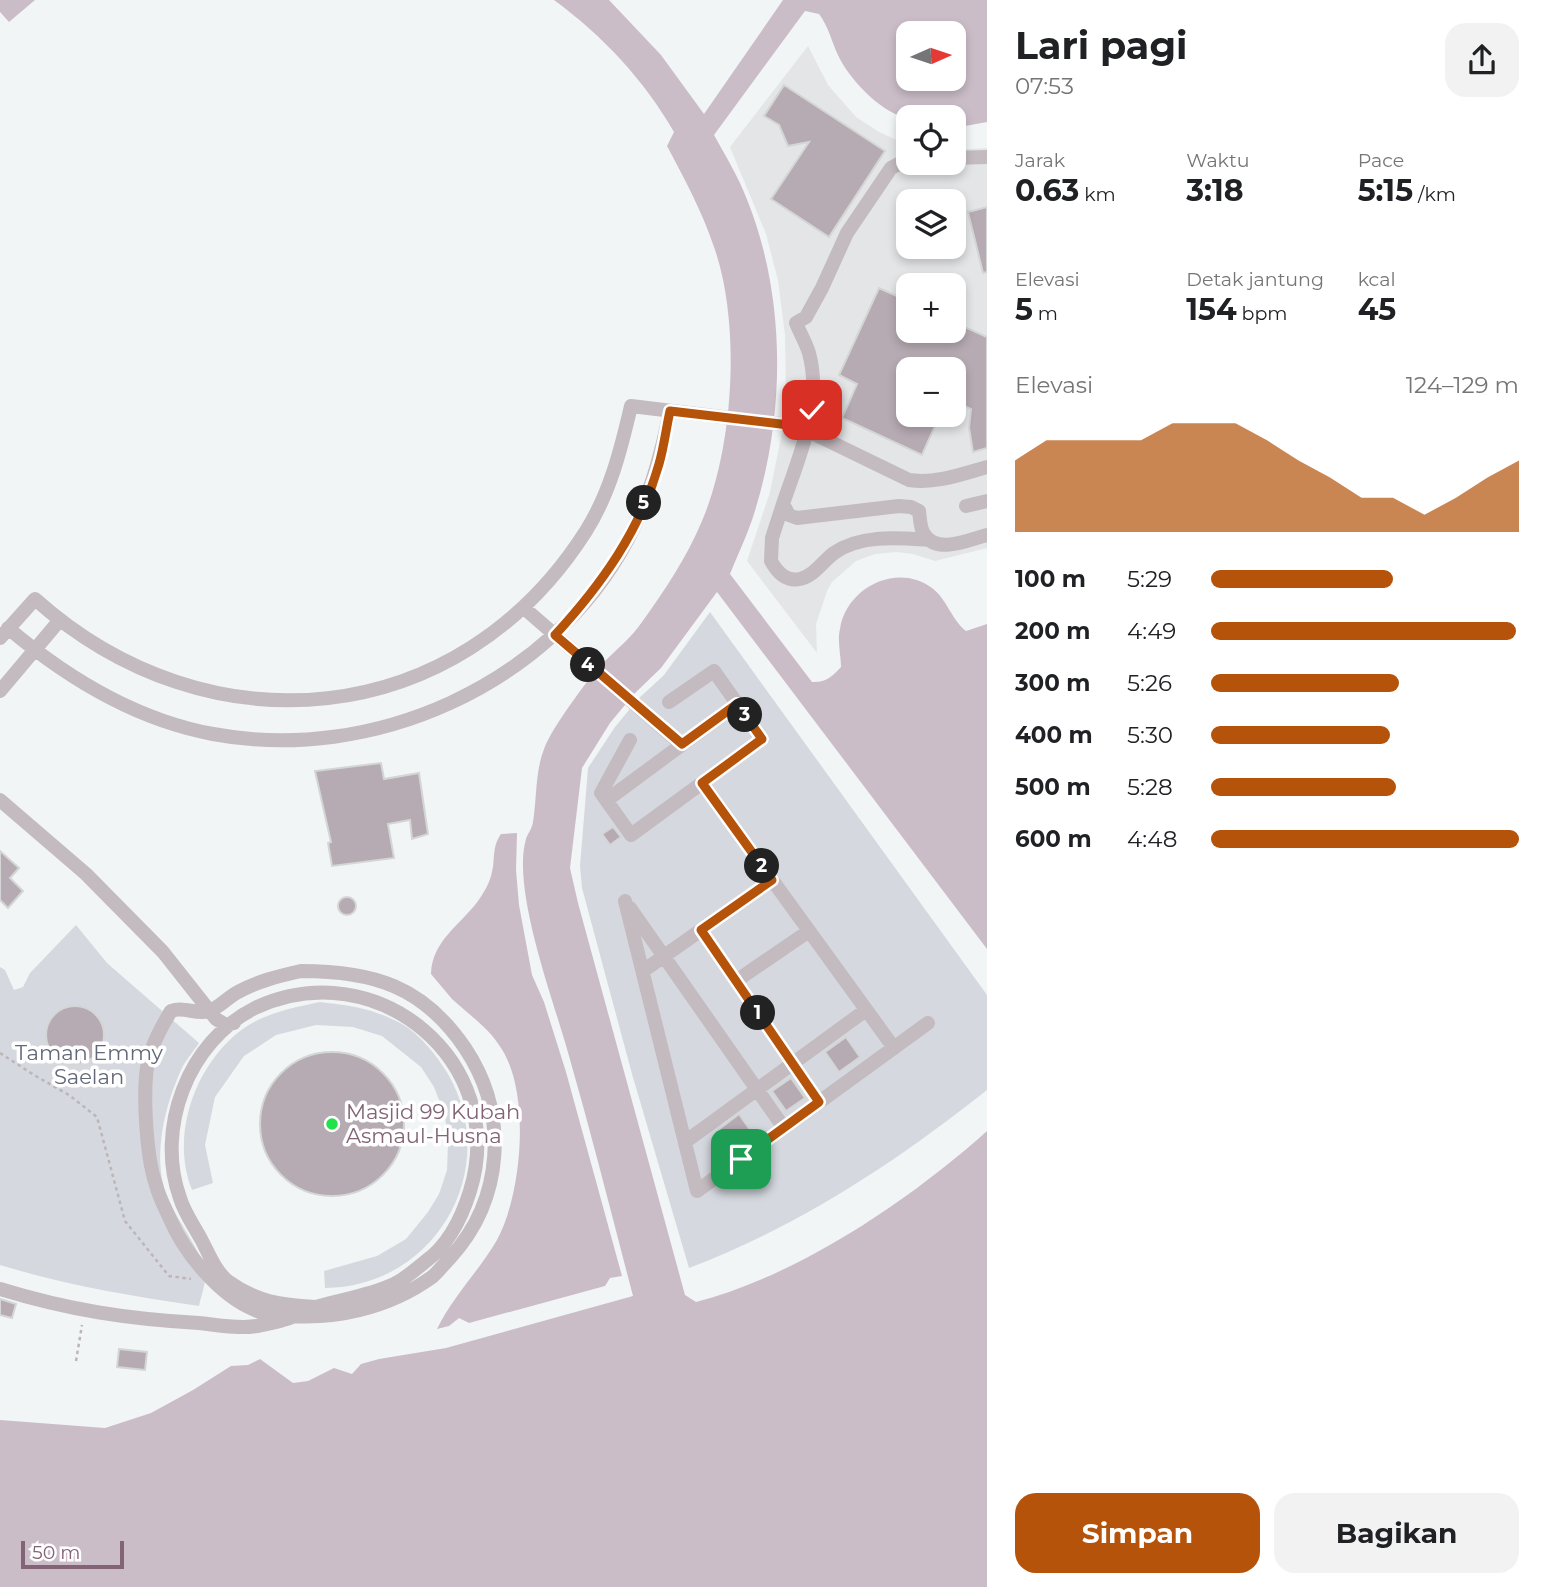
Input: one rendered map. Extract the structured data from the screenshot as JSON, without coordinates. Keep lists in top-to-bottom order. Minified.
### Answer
{"parks":["Taman Emmy Saelan"],"places":["Masjid 99 Kubah Asmaul-Husna"],"scale_bar":"50 m","north":"right","page":{"heading":["Lari pagi","07:53"],"map_buttons":["+","−"],"stats":[["Jarak","0.63 km"],["Waktu","3:18"],["Pace","5:15 /km"],["Elevasi","5 m"],["Detak jantung","154 bpm"],["kcal","45"]],"chart":["Elevasi","124–129 m"],"pins":["5","4","3","2","1"],"list":[{"name":"100 m","note":"5:29"},{"name":"200 m","note":"4:49"},{"name":"300 m","note":"5:26"},{"name":"400 m","note":"5:30"},{"name":"500 m","note":"5:28"},{"name":"600 m","note":"4:48"}],"buttons":["Simpan","Bagikan"],"scale":"50 m"}}
